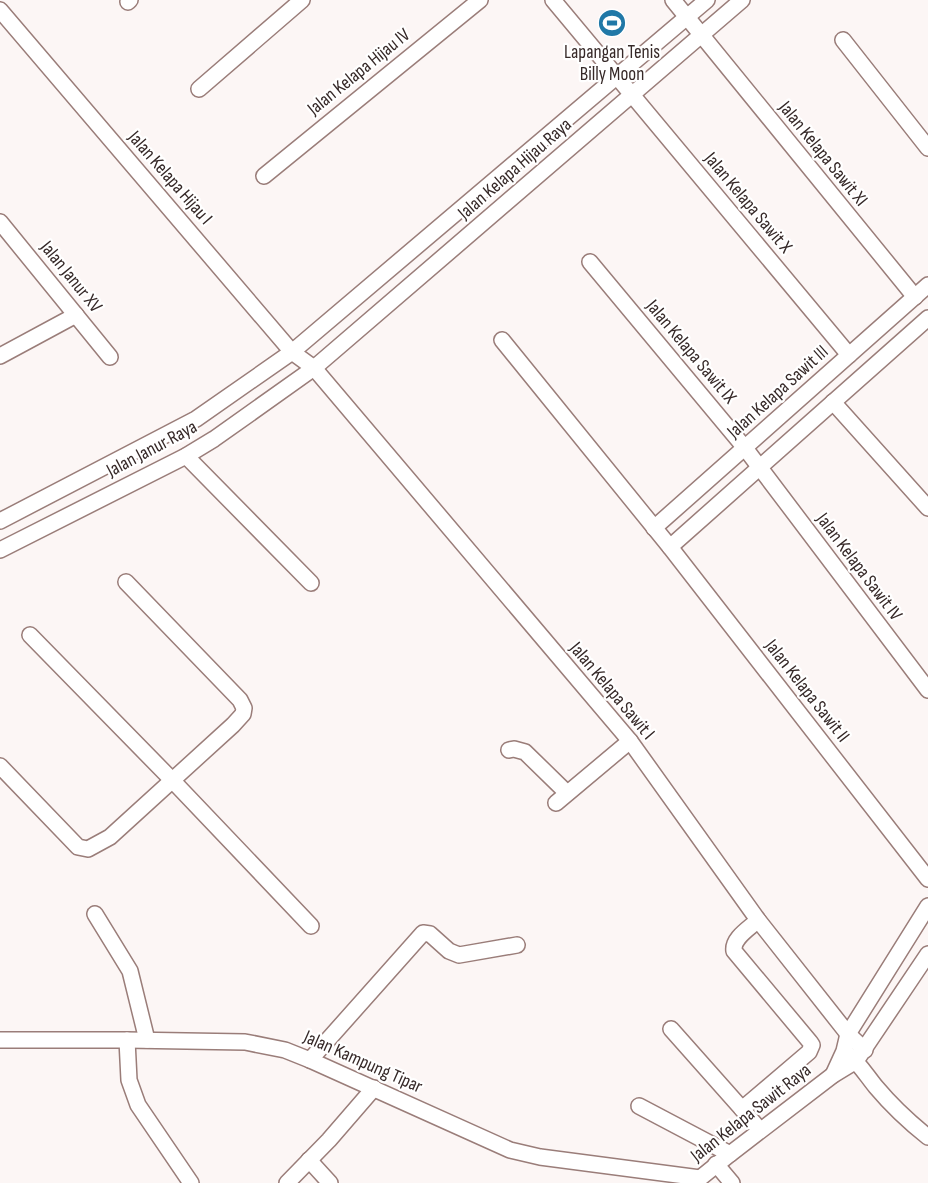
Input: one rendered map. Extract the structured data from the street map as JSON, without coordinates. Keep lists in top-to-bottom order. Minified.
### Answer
{"streets":{"street":["Jalan Kelapa Hijau IV","Jalan Kelapa Sawit XI","Jalan Kelapa Hijau Raya","Jalan Kelapa Hijau I","Jalan Kelapa Sawit X","Jalan Janur XV","Jalan Kelapa Sawit IX","Jalan Kelapa Sawit III","Jalan Janur Raya","Jalan Kelapa Sawit IV","Jalan Kelapa Sawit I","Jalan Kelapa Sawit II","Jalan Kampung Tipar","Jalan Kelapa Sawit Raya"]},"crossings":[["Jalan Kelapa Sawit XI","Jalan Kelapa Hijau Raya"],["Jalan Kelapa Sawit XI","Jalan Kelapa Sawit III"],["Jalan Kelapa Hijau Raya","Jalan Kelapa Hijau I"],["Jalan Kelapa Hijau Raya","Jalan Kelapa Sawit X"],["Jalan Kelapa Hijau Raya","Jalan Janur Raya"],["Jalan Kelapa Hijau Raya","Jalan Kelapa Sawit I"],["Jalan Kelapa Hijau I","Jalan Janur Raya"],["Jalan Kelapa Hijau I","Jalan Kelapa Sawit I"],["Jalan Kelapa Sawit X","Jalan Kelapa Sawit III"],["Jalan Kelapa Sawit IX","Jalan Kelapa Sawit III"],["Jalan Kelapa Sawit IX","Jalan Kelapa Sawit IV"],["Jalan Kelapa Sawit III","Jalan Kelapa Sawit II"],["Jalan Janur Raya","Jalan Kelapa Sawit I"],["Jalan Kelapa Sawit I","Jalan Kelapa Sawit Raya"],["Jalan Kampung Tipar","Jalan Kelapa Sawit Raya"]],"places":{"sports":["Lapangan Tenis Billy Moon"]}}
